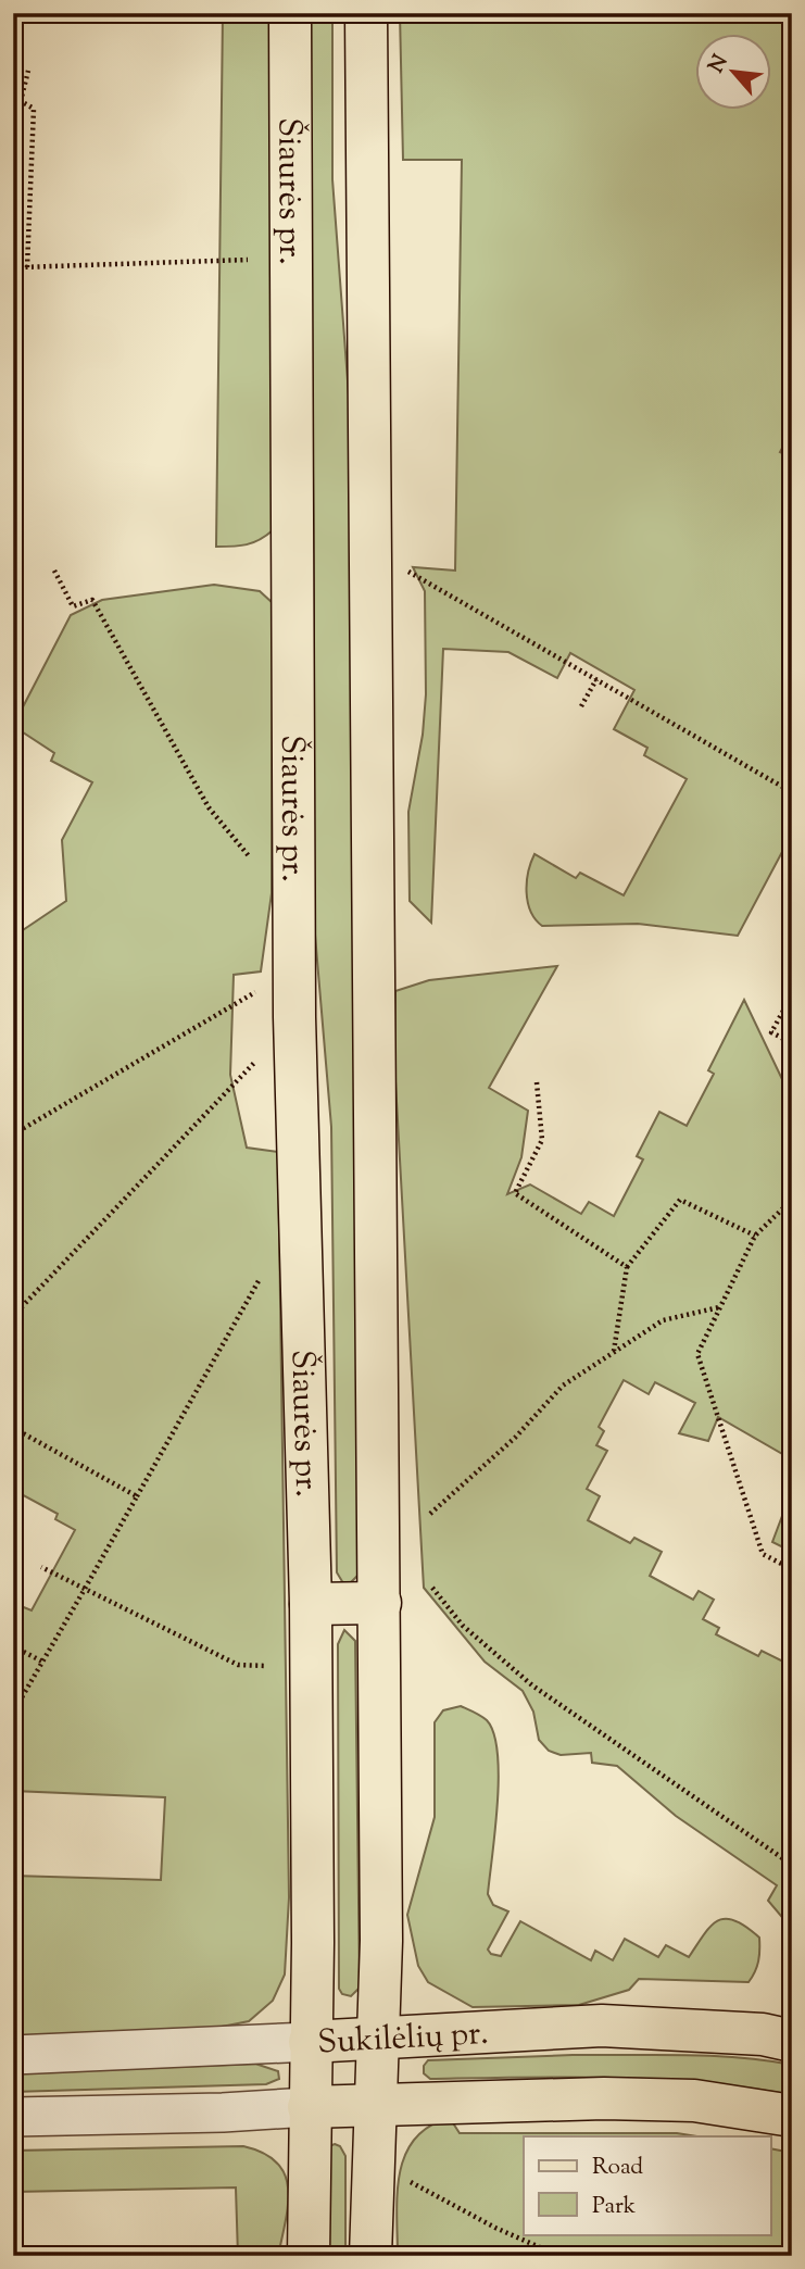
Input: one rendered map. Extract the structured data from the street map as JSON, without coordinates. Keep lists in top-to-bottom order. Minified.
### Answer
{"streets":{"main road":["Šiaurės pr.","Sukilėlių pr."]},"crossings":[["Šiaurės pr.","Sukilėlių pr."]],"legend":["Road","Park"],"north":"top left"}
